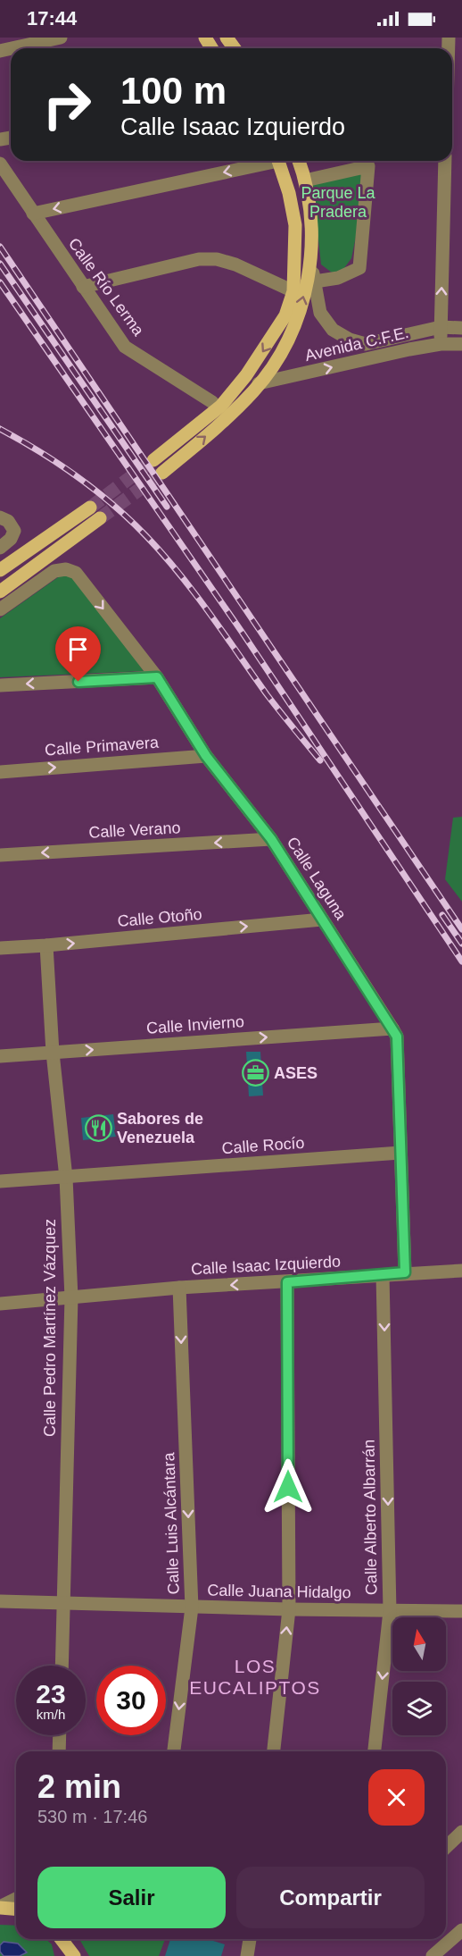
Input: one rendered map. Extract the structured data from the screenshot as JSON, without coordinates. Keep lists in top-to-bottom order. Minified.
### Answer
{"streets":{"street":["Calle Río Lerma","Avenida C.F.E.","Calle Primavera","Calle Verano","Calle Laguna","Calle Otoño","Calle Invierno","Calle Rocío","Calle Isaac Izquierdo","Calle Pedro Martínez Vázquez","Calle Alberto Albarrán","Calle Luis Alcántara","Calle Juana Hidalgo"]},"crossings":[["Calle Primavera","Calle Laguna"],["Calle Verano","Calle Laguna"],["Calle Laguna","Calle Otoño"],["Calle Laguna","Calle Invierno"],["Calle Laguna","Calle Rocío"],["Calle Laguna","Calle Isaac Izquierdo"],["Calle Otoño","Calle Pedro Martínez Vázquez"],["Calle Invierno","Calle Pedro Martínez Vázquez"],["Calle Rocío","Calle Pedro Martínez Vázquez"],["Calle Isaac Izquierdo","Calle Pedro Martínez Vázquez"],["Calle Isaac Izquierdo","Calle Alberto Albarrán"],["Calle Isaac Izquierdo","Calle Luis Alcántara"],["Calle Pedro Martínez Vázquez","Calle Juana Hidalgo"],["Calle Alberto Albarrán","Calle Juana Hidalgo"],["Calle Luis Alcántara","Calle Juana Hidalgo"]],"one_way":["Calle Verano","Calle Otoño","Calle Invierno"],"districts":["LOS EUCALIPTOS"],"parks":["Parque La Pradera"],"places":{"office":["ASES"],"restaurant":["Sabores de Venezuela"]},"north":"top","page":{"status":"17:44","turn":["100 m","Calle Isaac Izquierdo"],"speed":"23 km/h","limit":"30","heading":["2 min","530 m · 17:46"],"buttons":["Salir","Compartir"]}}
